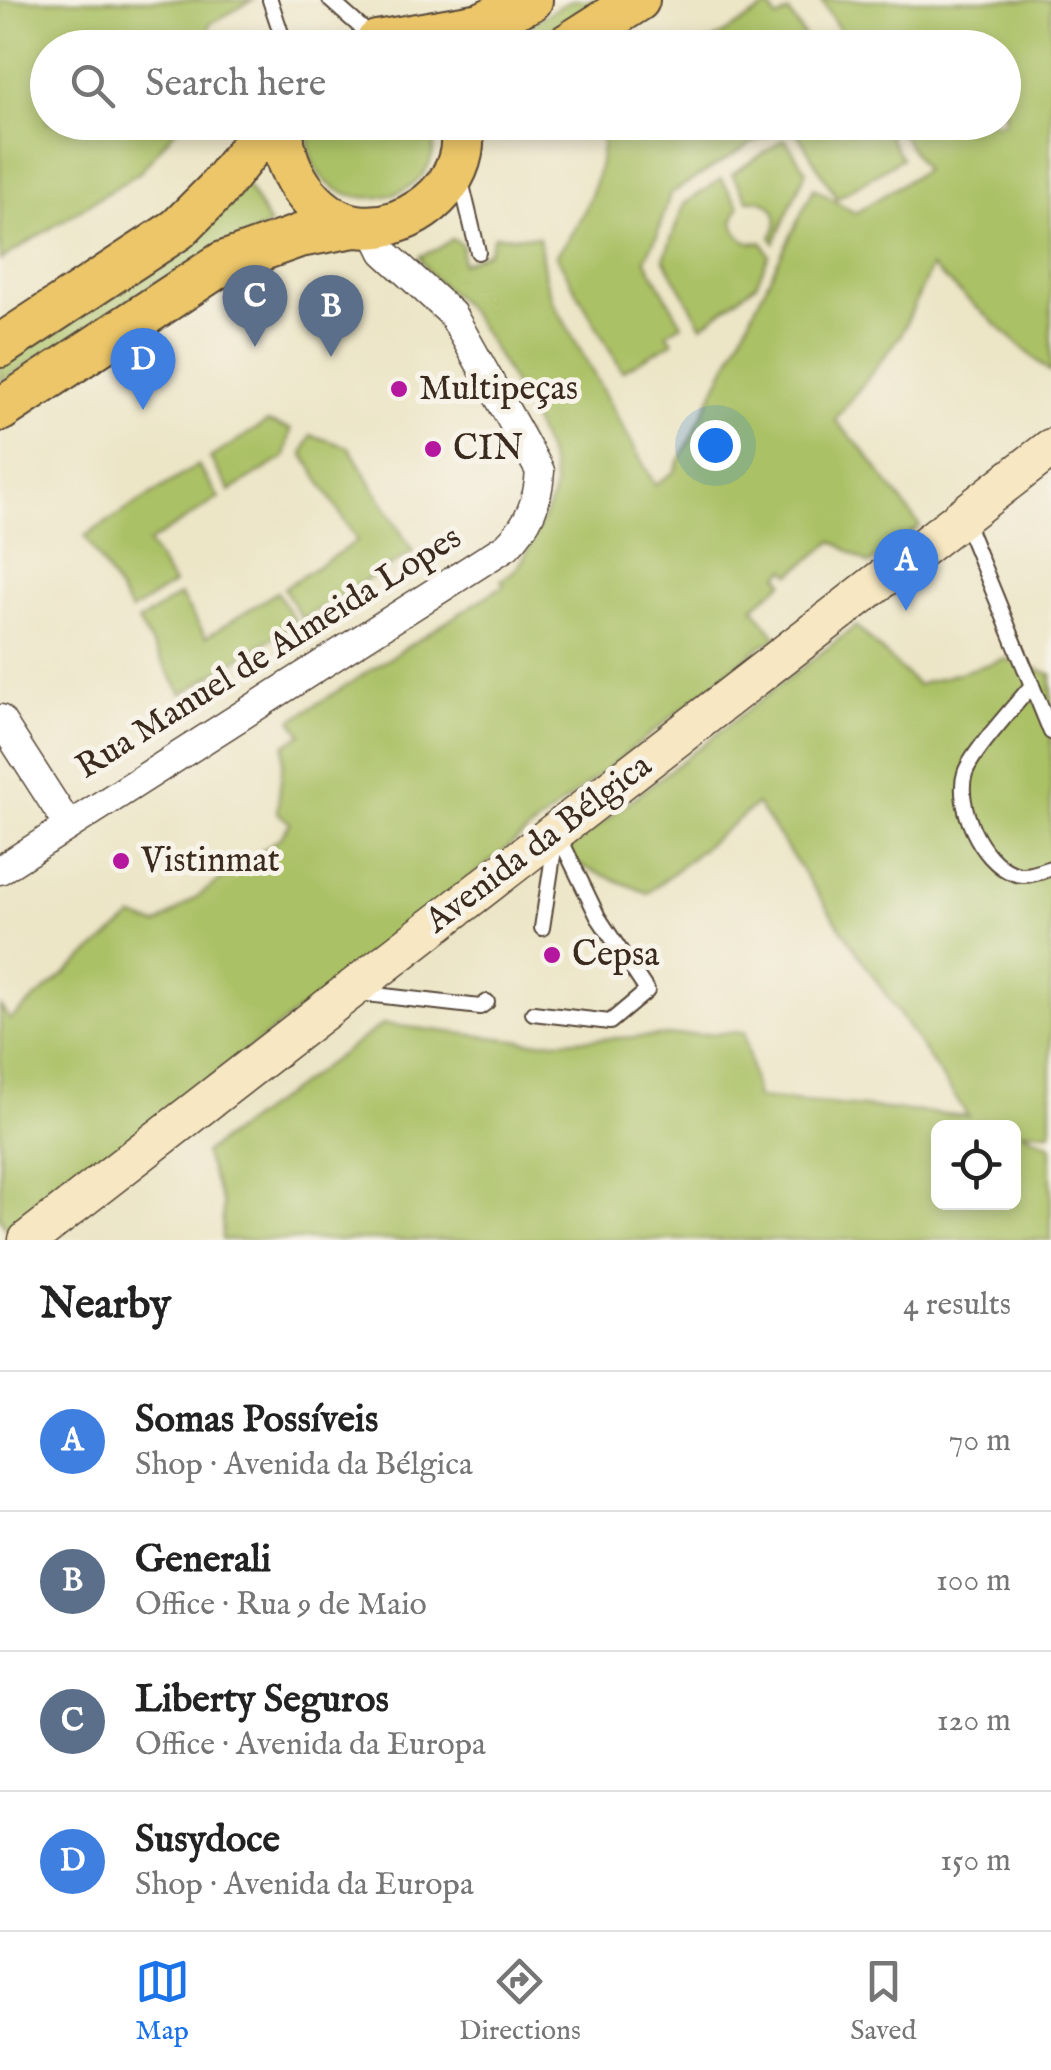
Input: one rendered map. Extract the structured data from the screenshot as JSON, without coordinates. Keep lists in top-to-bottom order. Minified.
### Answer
{"streets":{"main road":["Avenida da Bélgica"],"street":["Rua Manuel de Almeida Lopes"]},"places":["Multipeças","CIN","Vistinmat","Cepsa"],"page":{"search":"Search here","pins":["C","B","D","A"],"heading":["Nearby","4 results"],"list":[{"mark":"A","name":"Somas Possíveis","note":"Shop · Avenida da Bélgica","value":"70 m"},{"mark":"B","name":"Generali","note":"Office · Rua 9 de Maio","value":"100 m"},{"mark":"C","name":"Liberty Seguros","note":"Office · Avenida da Europa","value":"120 m"},{"mark":"D","name":"Susydoce","note":"Shop · Avenida da Europa","value":"150 m"}],"nav":["Map","Directions","Saved"]}}
